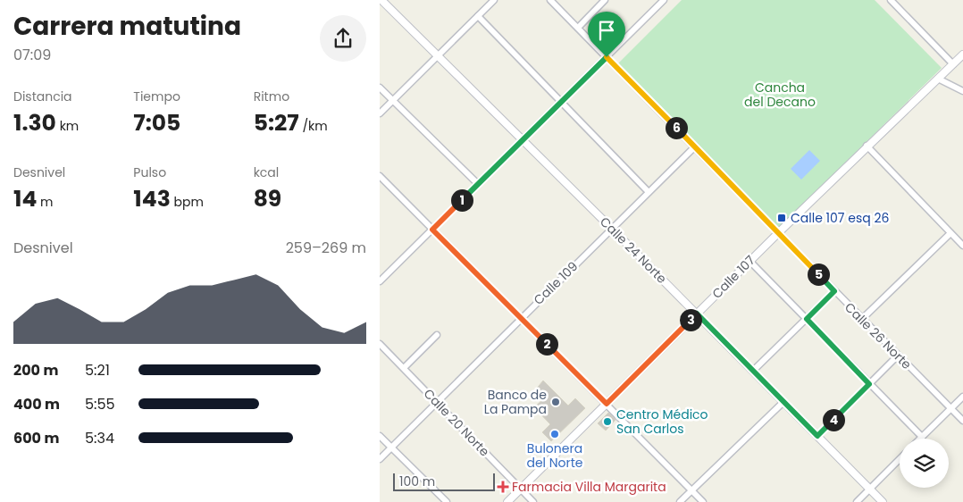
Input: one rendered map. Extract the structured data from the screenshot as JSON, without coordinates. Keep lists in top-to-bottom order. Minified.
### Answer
{"streets":{"street":["Calle 24 Norte","Calle 107","Calle 109","Calle 26 Norte","Calle 20 Norte"]},"crossings":[["Calle 24 Norte","Calle 107"],["Calle 24 Norte","Calle 109"],["Calle 107","Calle 26 Norte"],["Calle 107","Calle 20 Norte"],["Calle 109","Calle 26 Norte"],["Calle 109","Calle 20 Norte"]],"parks":["Cancha del Decano"],"places":{"transit":["Calle 107 esq 26"],"other":["Banco de La Pampa","Centro Médico San Carlos","Bulonera del Norte"],"health":["Farmacia Villa Margarita"]},"scale_bar":"100 m","page":{"heading":["Carrera matutina","07:09"],"stats":[["Distancia","1.30 km"],["Tiempo","7:05"],["Ritmo","5:27 /km"],["Desnivel","14 m"],["Pulso","143 bpm"],["kcal","89"]],"pins":["6","1","5","3","2","4"],"chart":["Desnivel","259–269 m"],"list":[{"name":"200 m","note":"5:21"},{"name":"400 m","note":"5:55"},{"name":"600 m","note":"5:34"}],"scale":"100 m"}}
